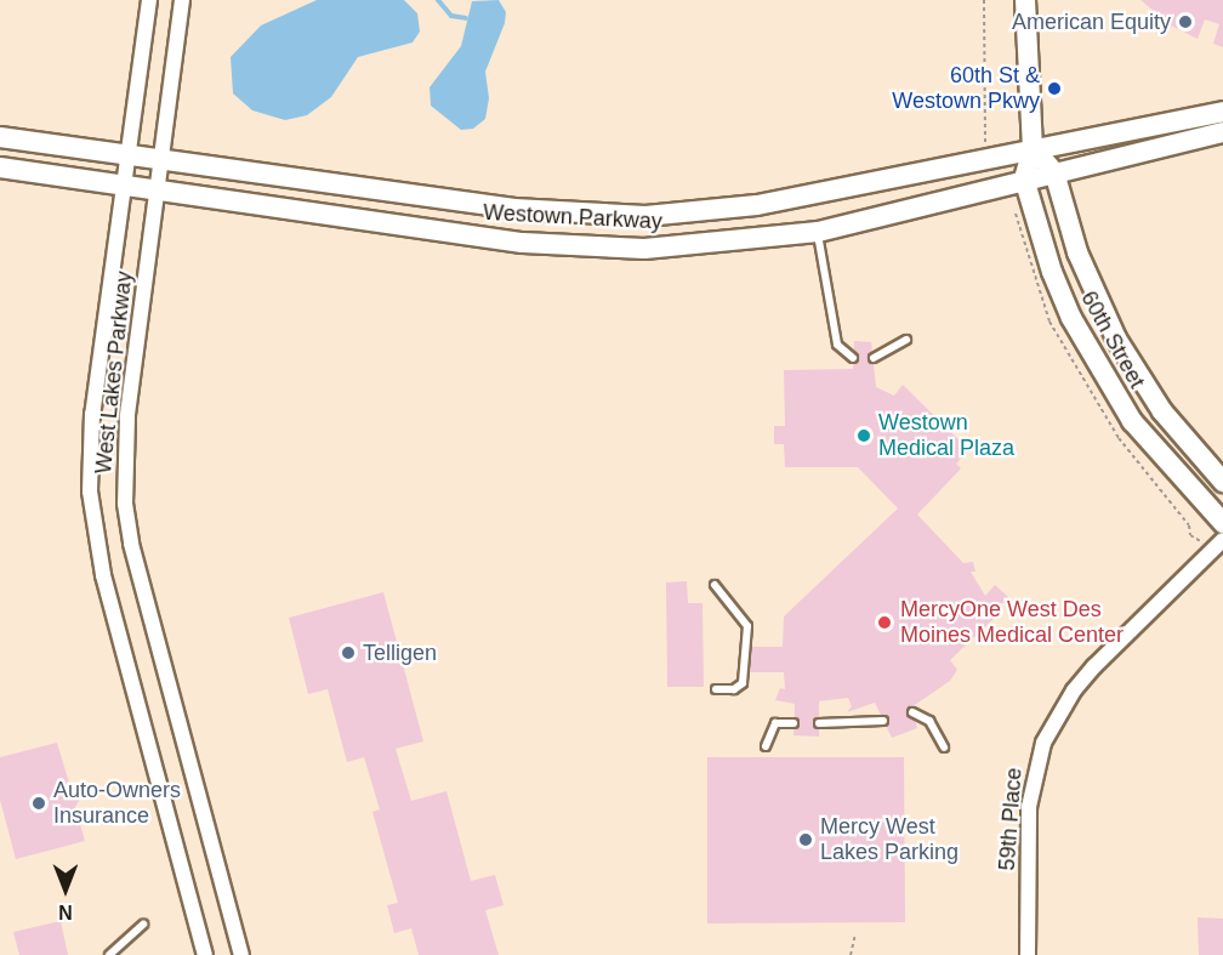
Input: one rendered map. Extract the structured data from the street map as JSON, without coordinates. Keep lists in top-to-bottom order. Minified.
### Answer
{"streets":{"street":["Westown Parkway","60th Street","West Lakes Parkway","59th Place"]},"crossings":[["Westown Parkway","60th Street"],["Westown Parkway","West Lakes Parkway"]],"places":["American Equity","60th St & Westown Pkwy","Westown Medical Plaza","MercyOne West Des Moines Medical Center","Telligen","Auto-Owners Insurance","Mercy West Lakes Parking"],"north":"bottom"}
